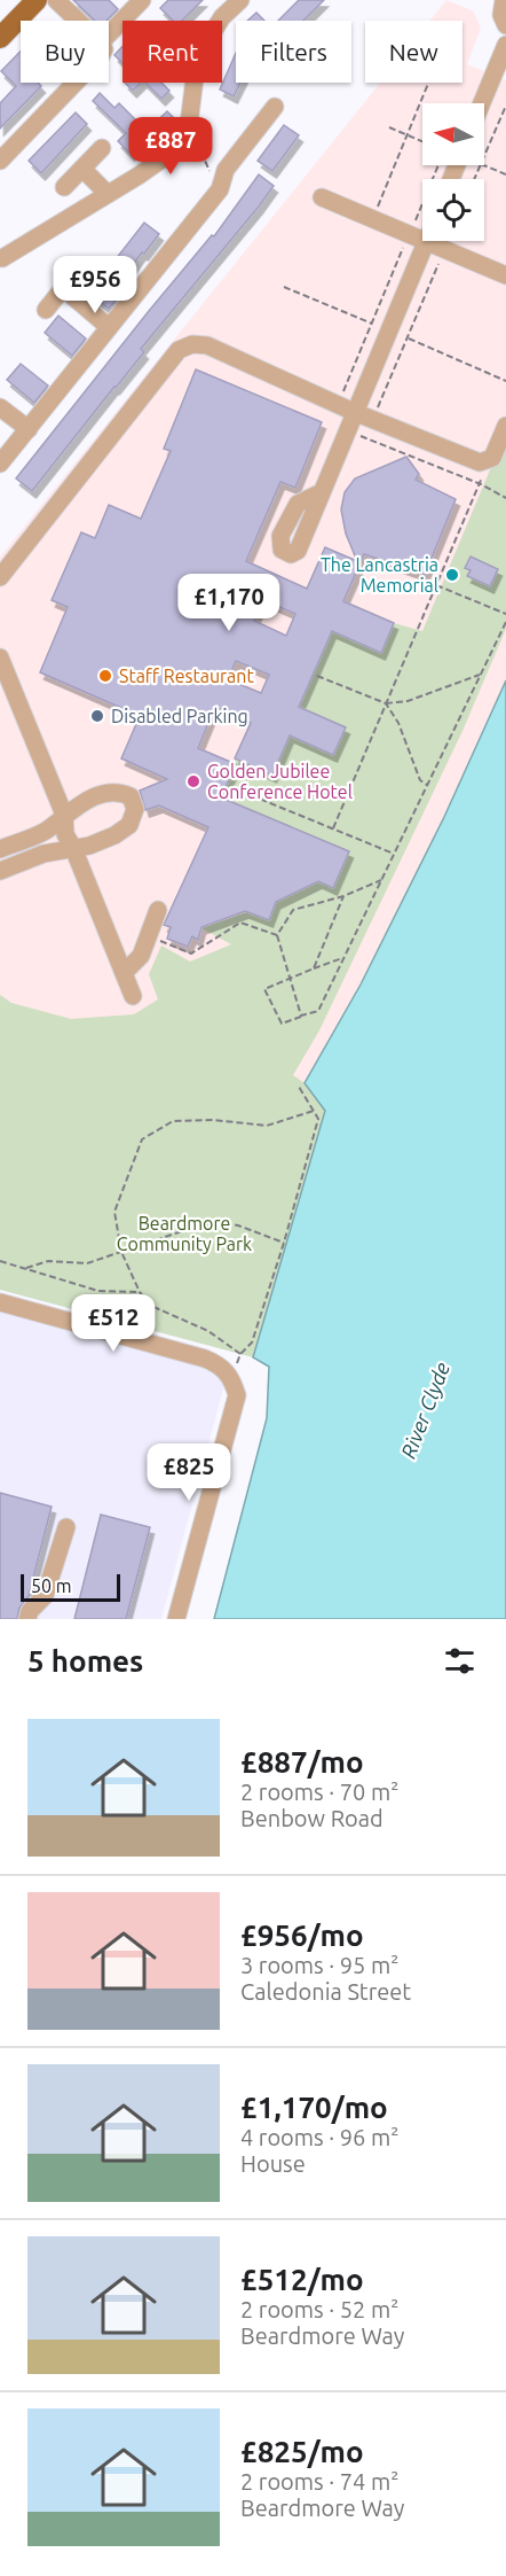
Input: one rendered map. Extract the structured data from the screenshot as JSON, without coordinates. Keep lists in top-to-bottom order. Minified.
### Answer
{"water":["River Clyde"],"parks":["Beardmore Community Park"],"places":["The Lancastria Memorial","Staff Restaurant","Disabled Parking","Golden Jubilee Conference Hotel"],"scale_bar":"50 m","north":"left","page":{"chip":["Buy","Rent","Filters","New"],"price":["£887","£956","£1,170","£512","£825"],"scale":"50 m","heading":"5 homes","list":[{"name":"£887/mo","note":"2 rooms · 70 m² · Benbow Road"},{"name":"£956/mo","note":"3 rooms · 95 m² · Caledonia Street"},{"name":"£1,170/mo","note":"4 rooms · 96 m² · House"},{"name":"£512/mo","note":"2 rooms · 52 m² · Beardmore Way"},{"name":"£825/mo","note":"2 rooms · 74 m² · Beardmore Way"}]}}
